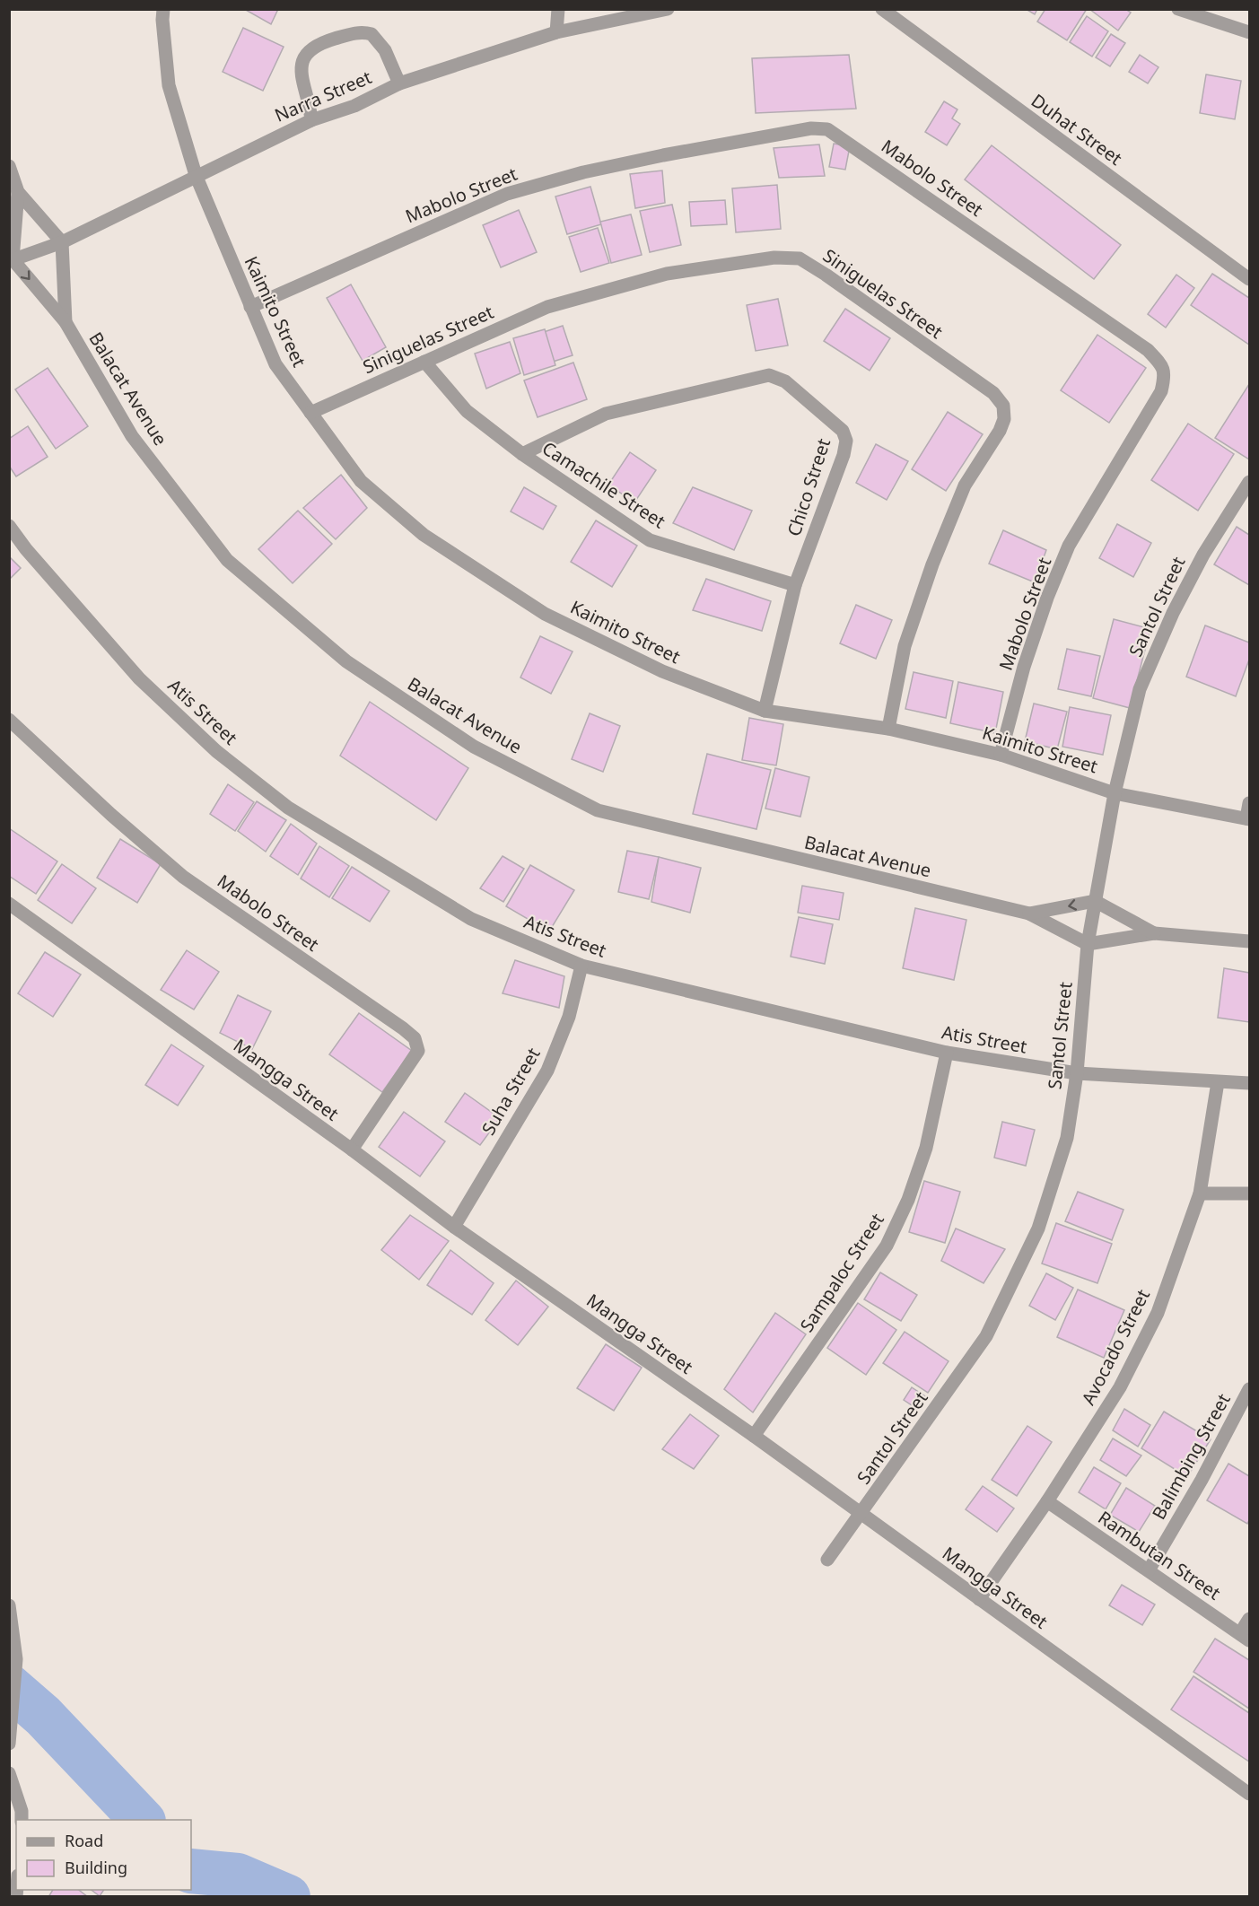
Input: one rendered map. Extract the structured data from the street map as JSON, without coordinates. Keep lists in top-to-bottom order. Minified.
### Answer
{"streets":{"street":["Narra Street","Duhat Street","Mabolo Street","Siniguelas Street","Kaimito Street","Balacat Avenue","Camachile Street","Chico Street","Santol Street","Atis Street","Mangga Street","Suha Street","Sampaloc Street","Avocado Street","Balimbing Street","Rambutan Street"]},"crossings":[["Narra Street","Kaimito Street"],["Narra Street","Balacat Avenue"],["Mabolo Street","Kaimito Street"],["Mabolo Street","Mangga Street"],["Siniguelas Street","Kaimito Street"],["Siniguelas Street","Camachile Street"],["Kaimito Street","Chico Street"],["Kaimito Street","Santol Street"],["Balacat Avenue","Santol Street"],["Camachile Street","Chico Street"],["Santol Street","Atis Street"],["Santol Street","Mangga Street"],["Atis Street","Suha Street"],["Atis Street","Sampaloc Street"],["Atis Street","Avocado Street"],["Mangga Street","Suha Street"],["Mangga Street","Sampaloc Street"],["Mangga Street","Avocado Street"],["Avocado Street","Rambutan Street"],["Balimbing Street","Rambutan Street"]],"legend":["Road","Building"]}
